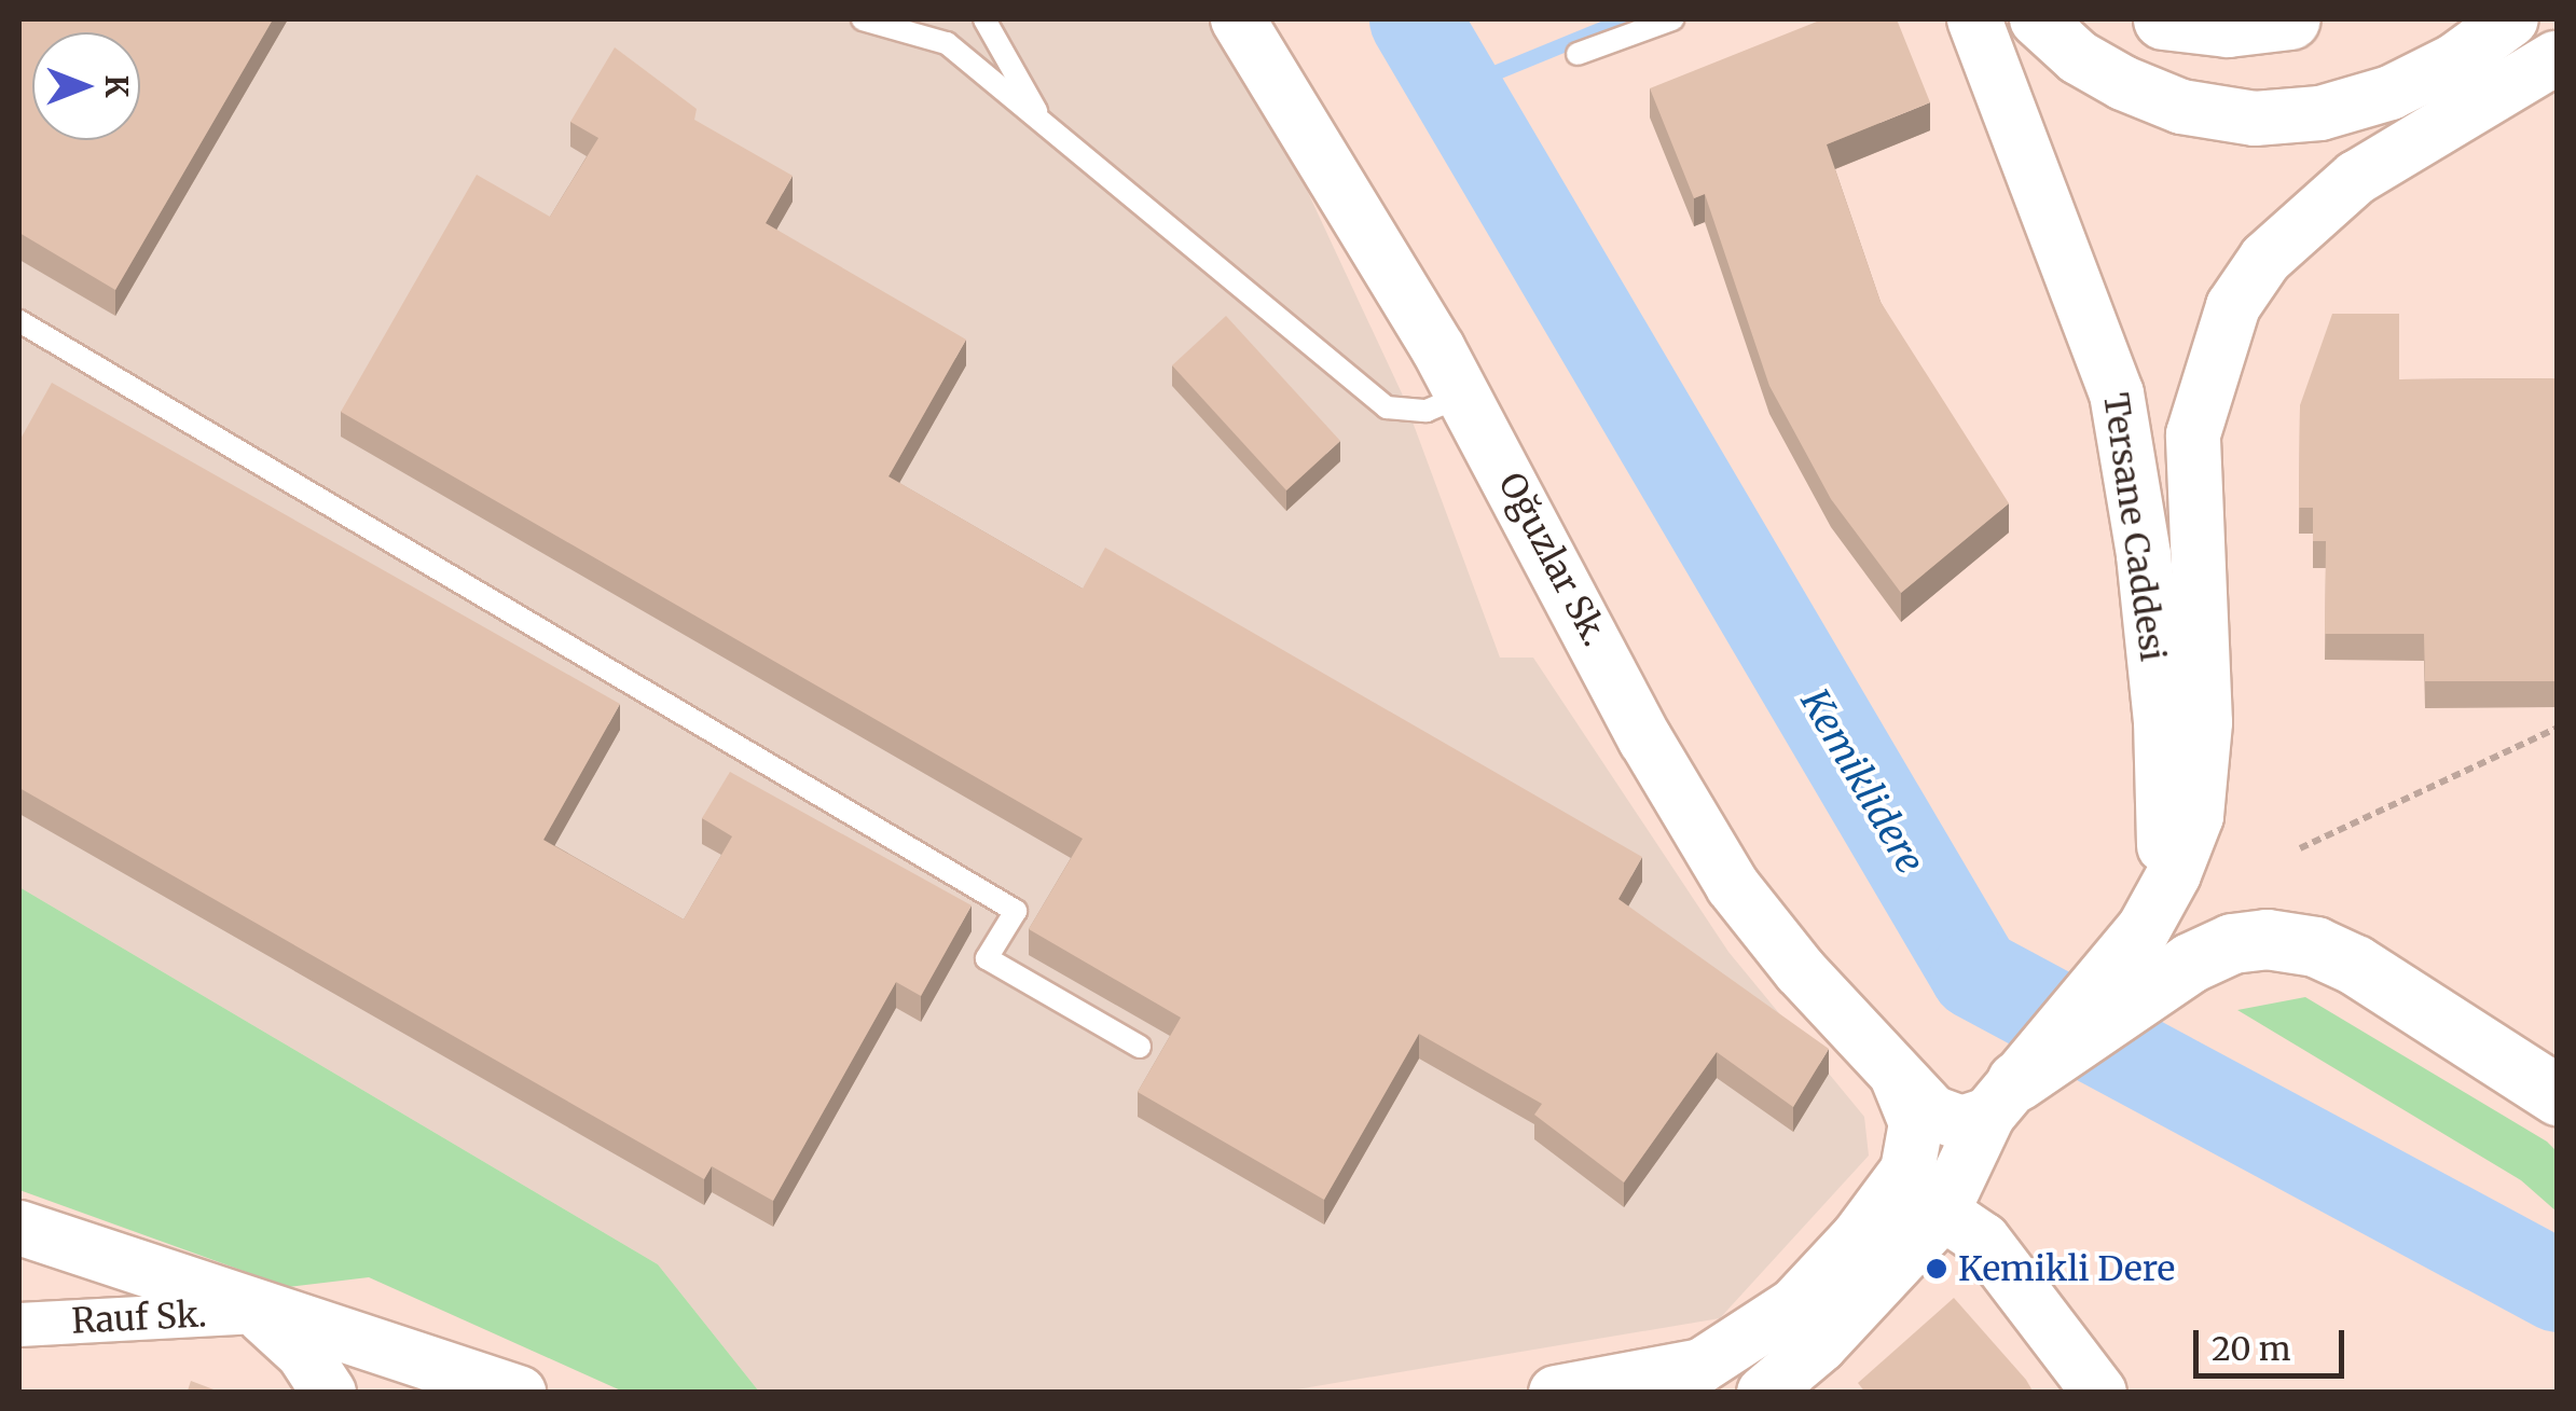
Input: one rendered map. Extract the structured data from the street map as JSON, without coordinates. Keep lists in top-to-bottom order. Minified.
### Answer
{"streets":{"street":["Tersane Caddesi","Oğuzlar Sk.","Rauf Sk."]},"water":["Kemiklidere"],"places":["Kemikli Dere"],"scale_bar":"20 m","north":"right"}
